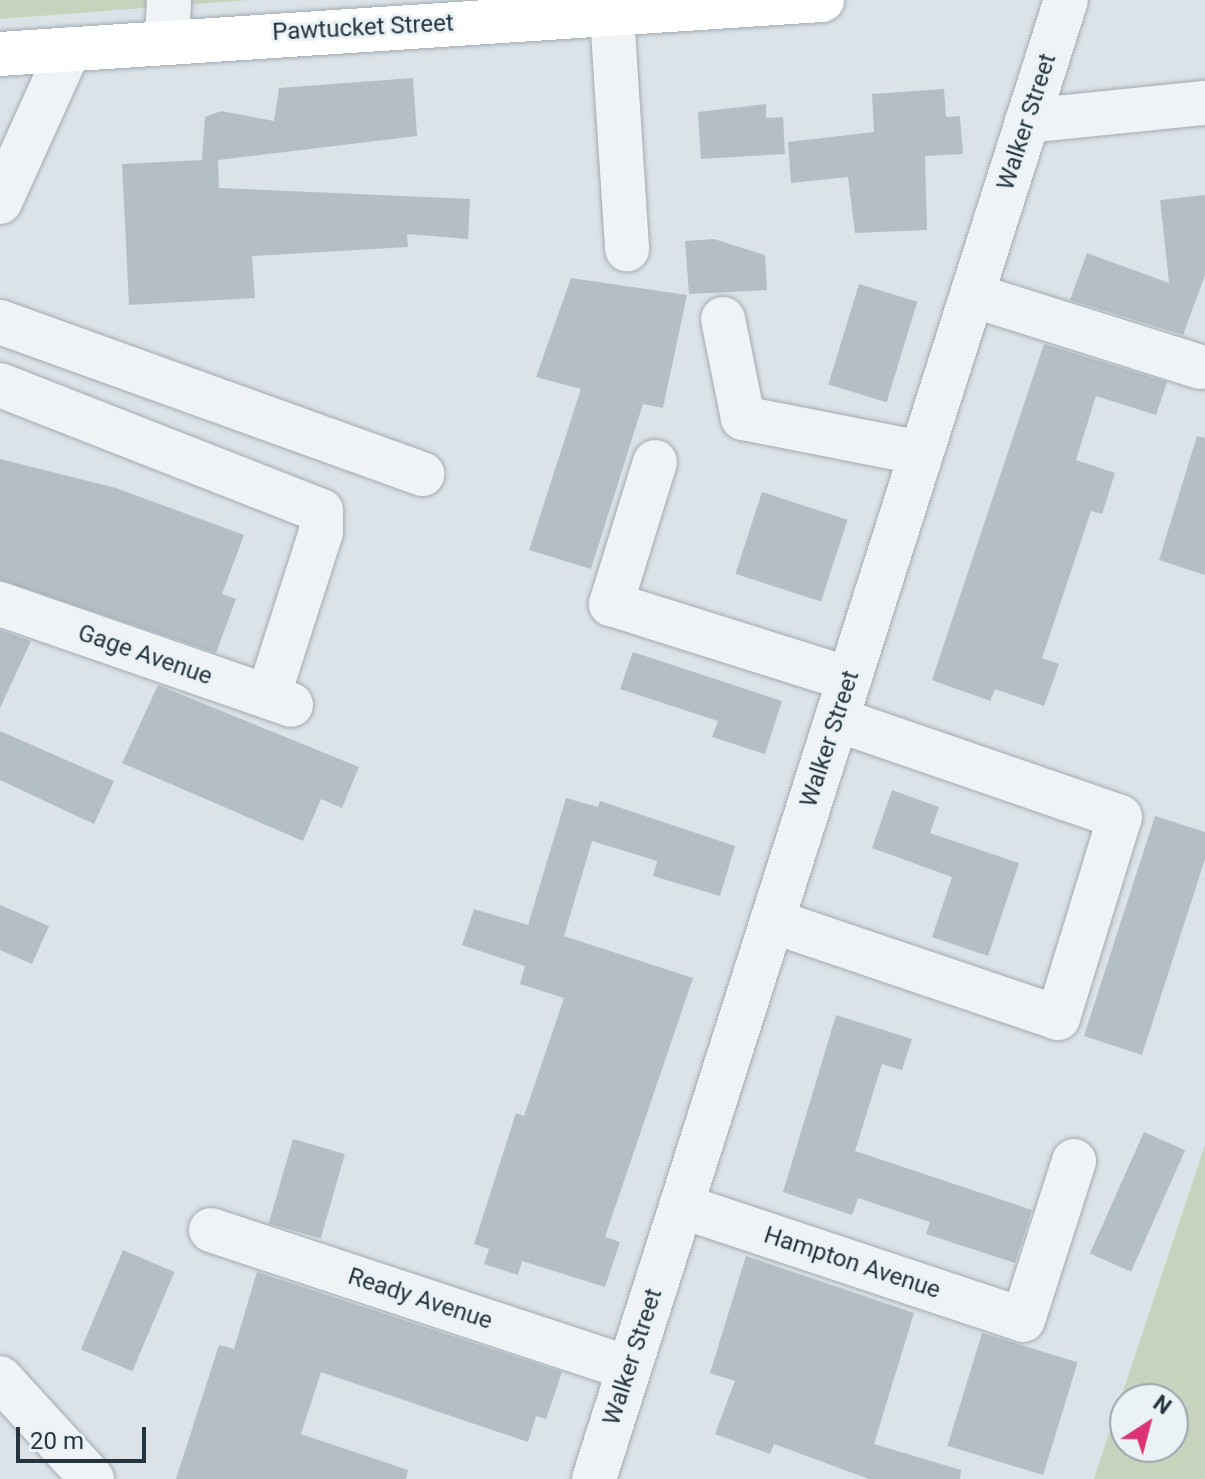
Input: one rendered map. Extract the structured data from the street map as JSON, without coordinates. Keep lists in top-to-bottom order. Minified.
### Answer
{"streets":{"main road":["Pawtucket Street"],"street":["Walker Street","Gage Avenue","Hampton Avenue","Ready Avenue"]},"crossings":[["Walker Street","Hampton Avenue"],["Walker Street","Ready Avenue"]],"scale_bar":"20 m","north":"top right"}
